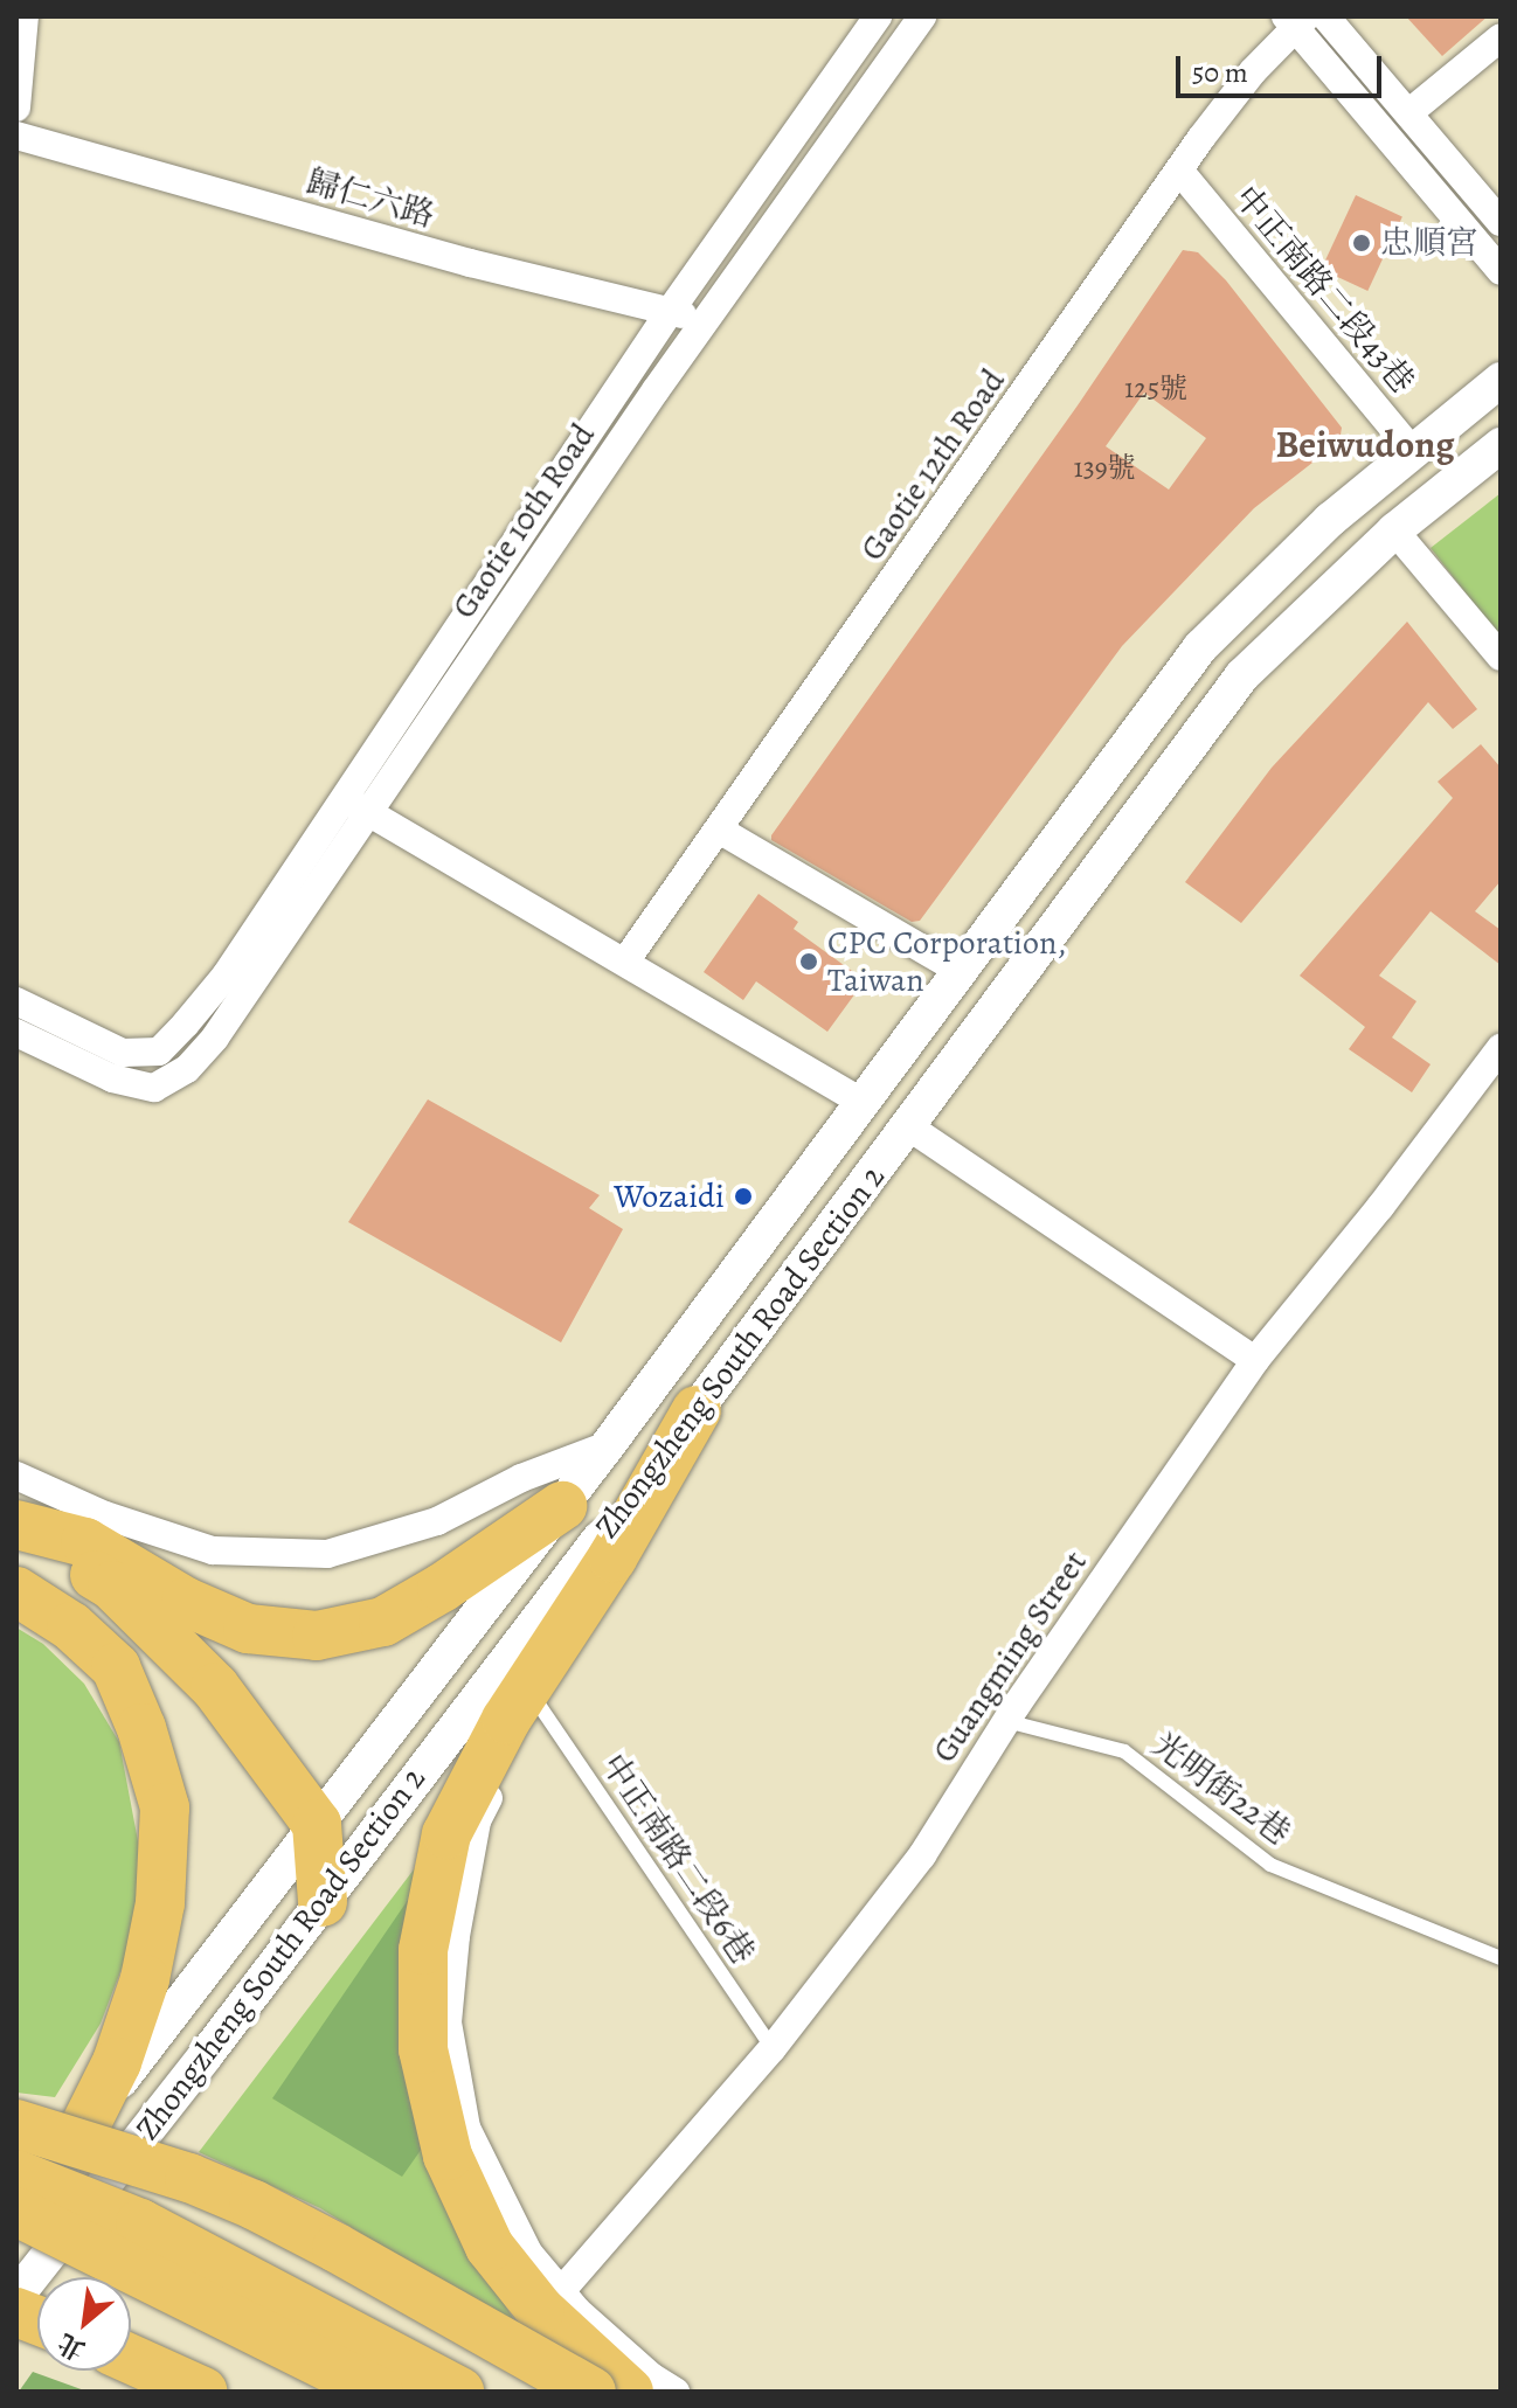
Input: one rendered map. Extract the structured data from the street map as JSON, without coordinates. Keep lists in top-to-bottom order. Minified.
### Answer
{"streets":{"street":["歸仁六路","中正南路二段43巷","Gaotie 12th Road","Gaotie 10th Road","Zhongzheng South Road Section 2","Guangming Street"],"lane":["光明街22巷","中正南路二段6巷"]},"crossings":[["歸仁六路","Gaotie 10th Road"],["中正南路二段43巷","Gaotie 12th Road"],["中正南路二段43巷","Zhongzheng South Road Section 2"],["Guangming Street","光明街22巷"],["Guangming Street","中正南路二段6巷"]],"districts":["Beiwudong"],"places":["忠順宮","CPC Corporation, Taiwan","Wozaidi"],"house_numbers":["125號","139號"],"scale_bar":"50 m","north":"bottom left"}
